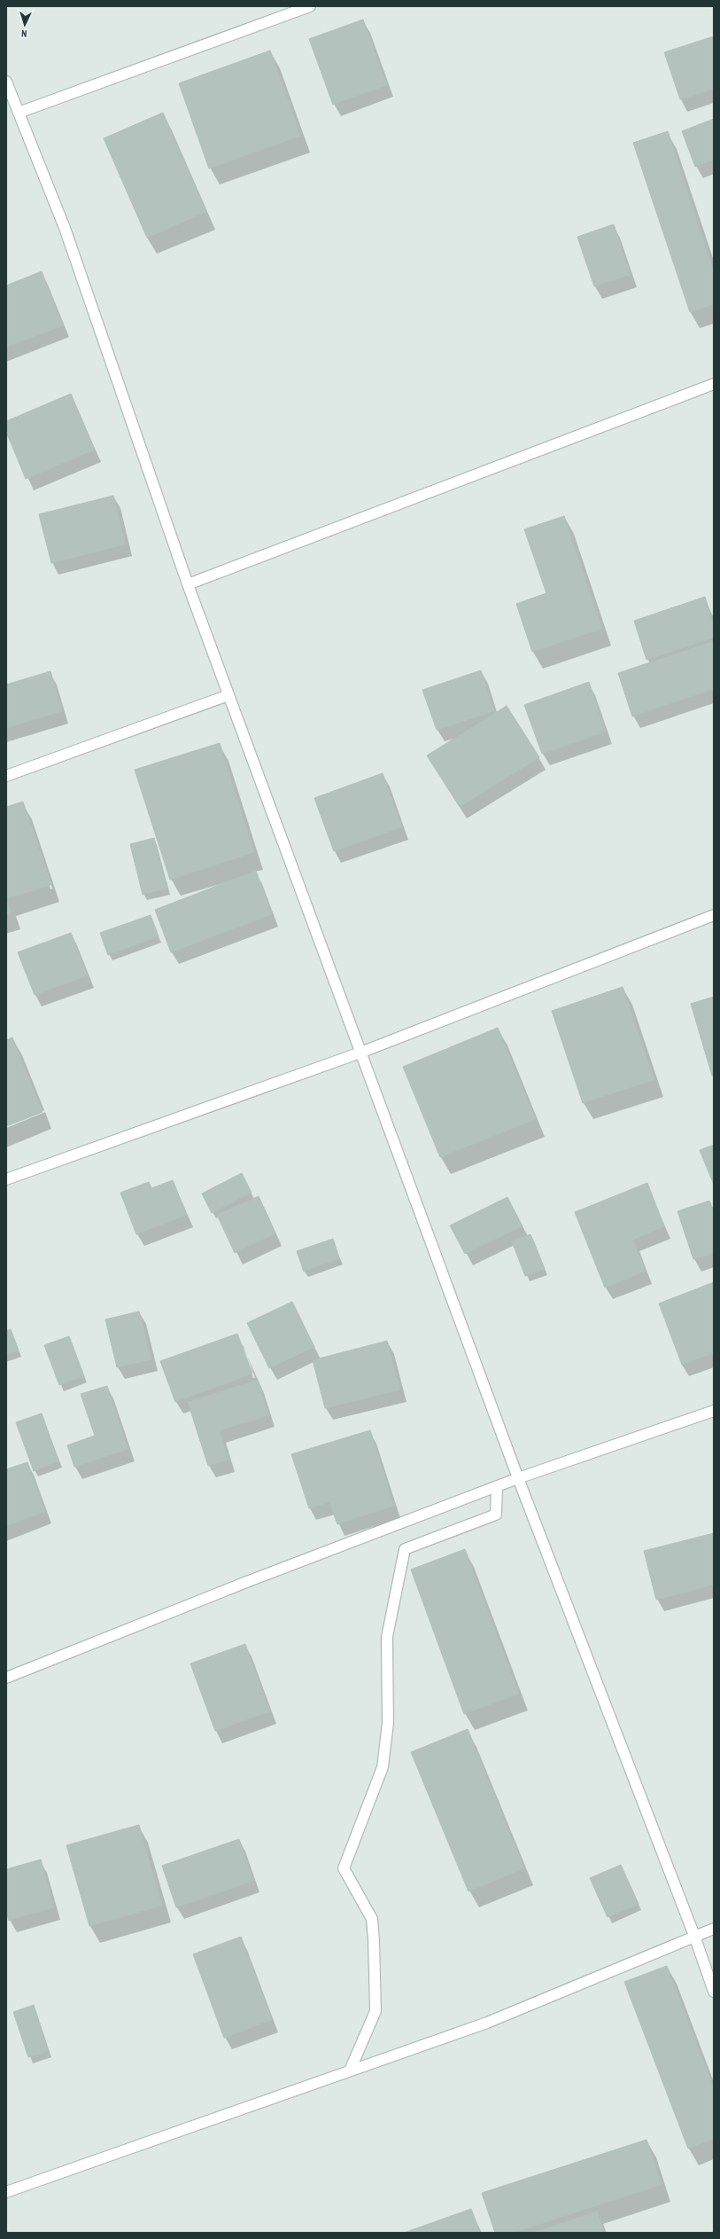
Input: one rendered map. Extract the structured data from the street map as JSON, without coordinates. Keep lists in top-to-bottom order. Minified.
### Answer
{"north":"bottom"}
